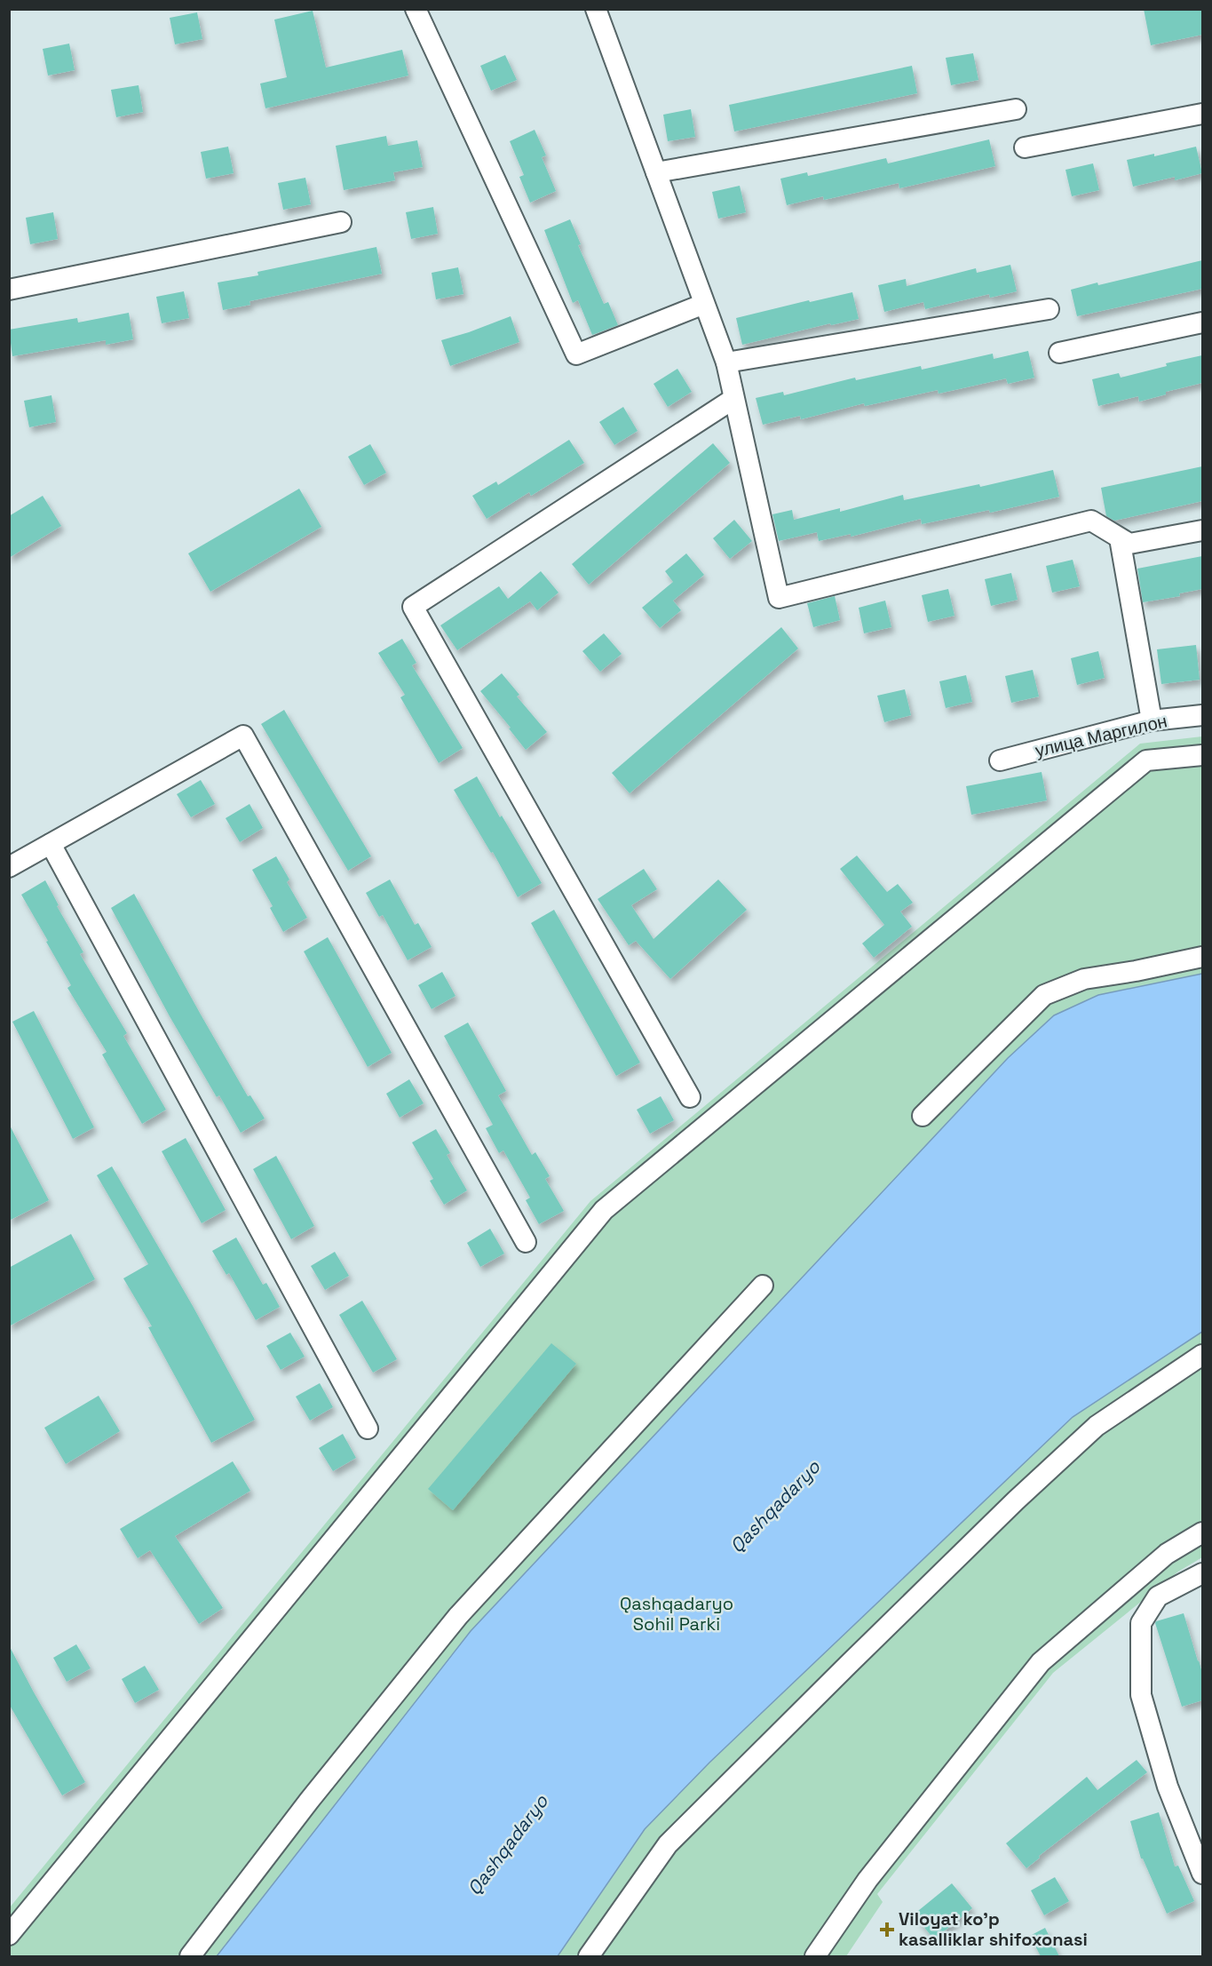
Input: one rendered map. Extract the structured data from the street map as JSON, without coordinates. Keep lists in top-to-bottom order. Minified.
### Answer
{"streets":{"street":["улица Маргилон"]},"water":["Qashqadaryo"],"parks":["Qashqadaryo Sohil Parki"],"places":{"health":["Viloyat ko'p kasalliklar shifoxonasi"]}}
